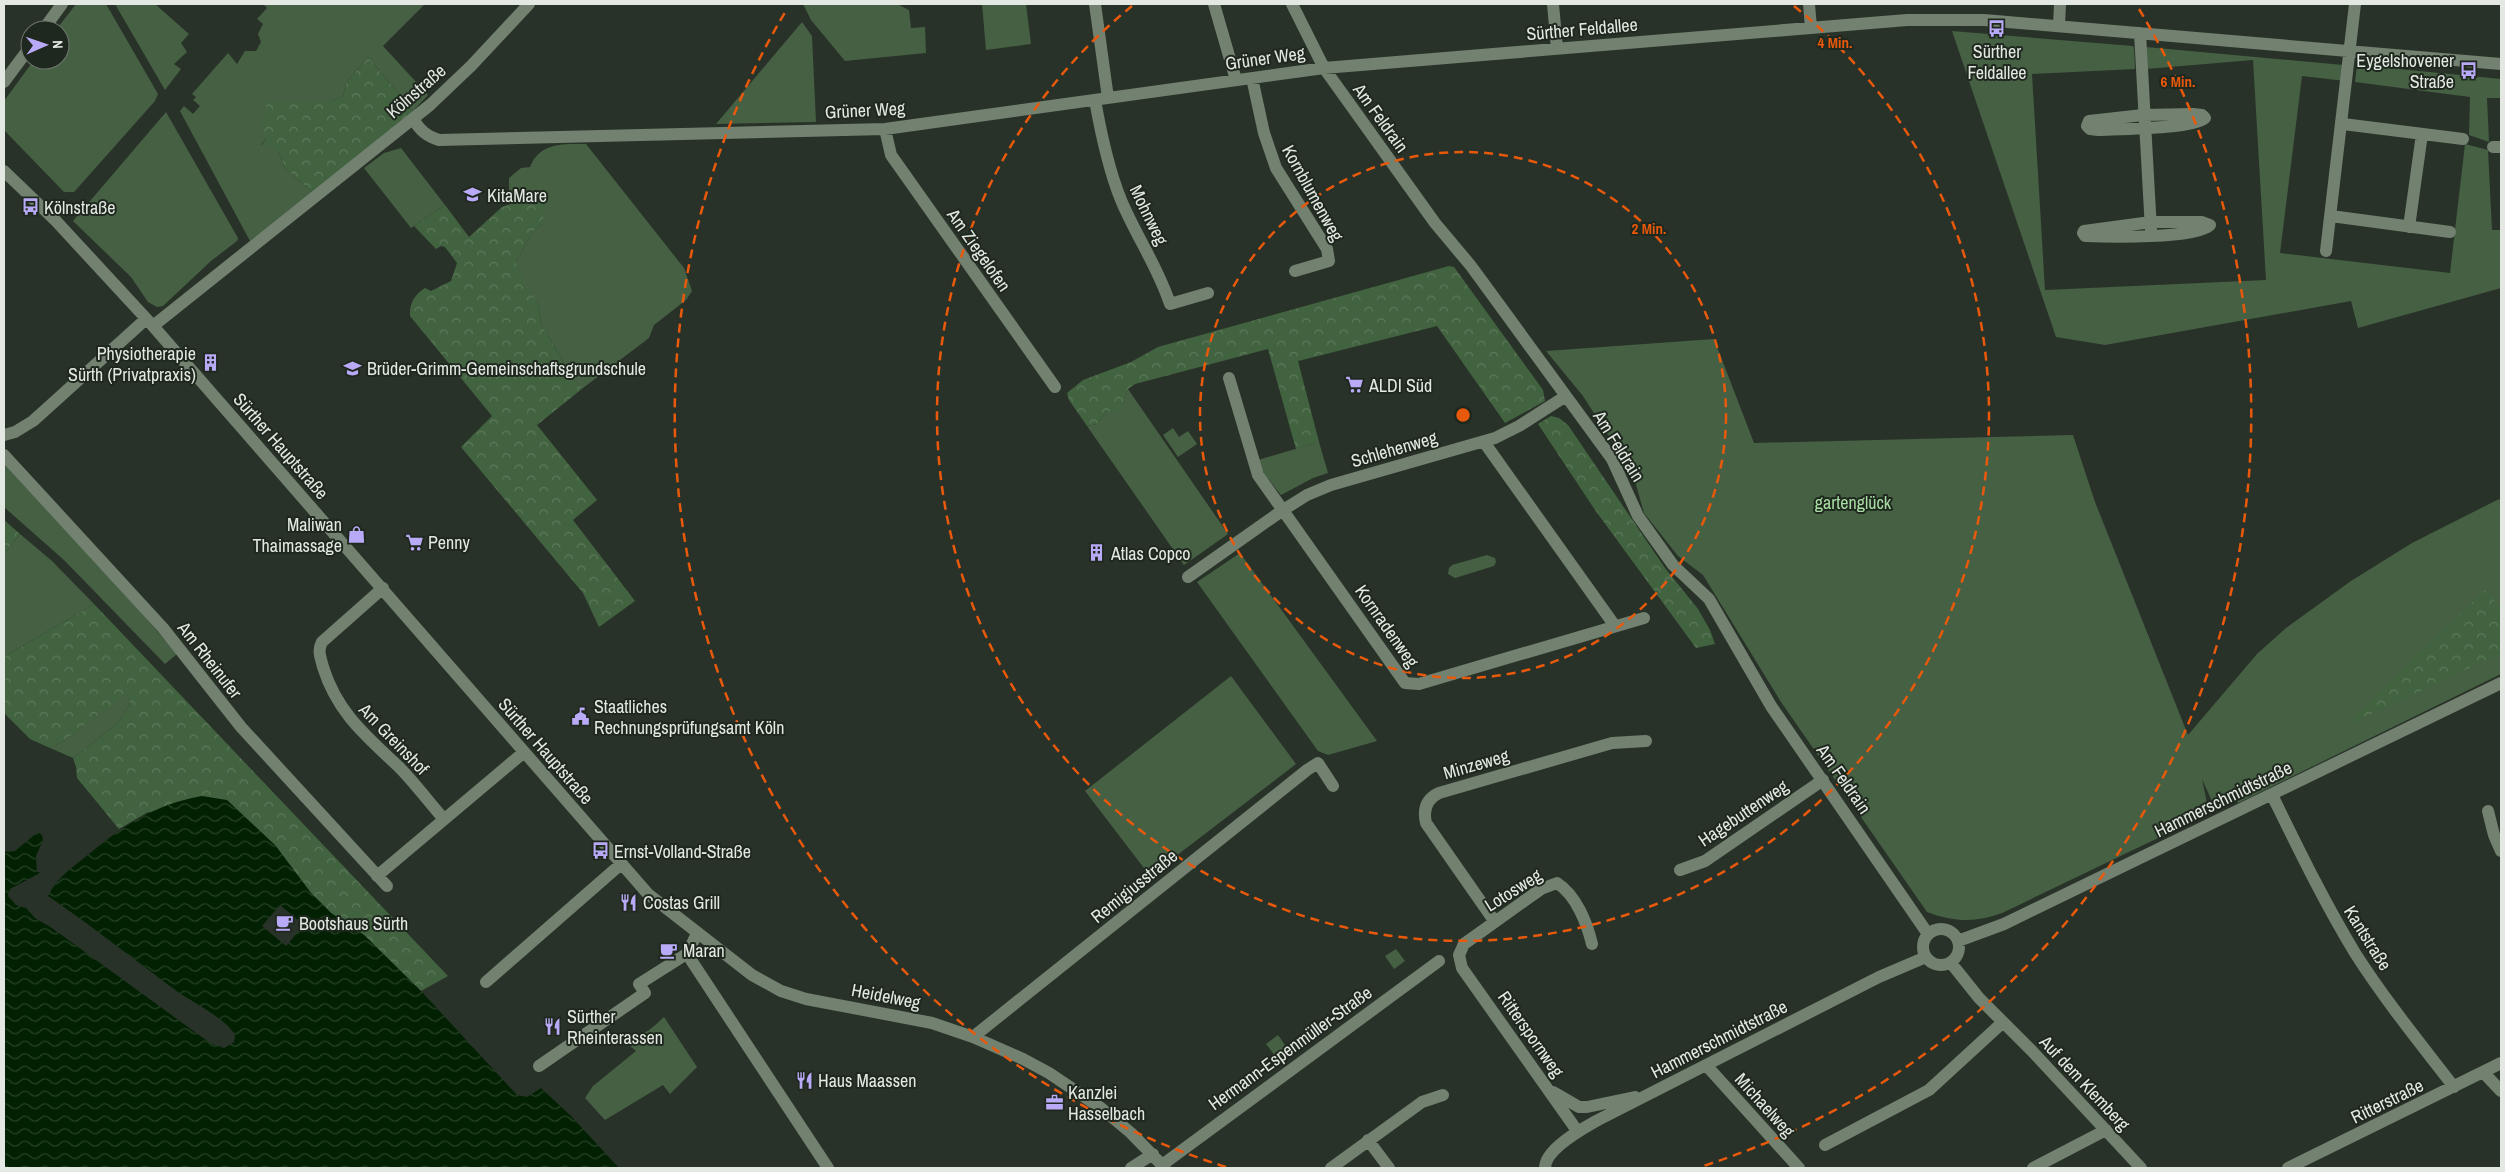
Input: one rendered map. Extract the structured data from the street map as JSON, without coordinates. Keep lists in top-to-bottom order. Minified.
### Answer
{"streets":{"street":["Sürther Feldallee","Grüner Weg","Kölnstraße","Am Feldrain","Kornblumenweg","Mohnweg","Am Ziegelofen","Sürther Hauptstraße","Schlehenweg","Kornradenweg","Am Rheinufer","Am Greinshof","Minzeweg","Hammerschmidtstraße","Hagebuttenweg","Remigiusstraße","Lotosweg","Kantstraße","Heidelweg","Ritterspornweg","Hermann-Espenmüller-Straße","Auf dem Klemberg","Ritterstraße","Michaelweg"]},"crossings":[["Sürther Feldallee","Grüner Weg"],["Sürther Feldallee","Am Feldrain"],["Grüner Weg","Kölnstraße"],["Grüner Weg","Am Feldrain"],["Grüner Weg","Kornblumenweg"],["Grüner Weg","Mohnweg"],["Grüner Weg","Am Ziegelofen"],["Kölnstraße","Sürther Hauptstraße"],["Am Feldrain","Schlehenweg"],["Am Feldrain","Hammerschmidtstraße"],["Am Feldrain","Hagebuttenweg"],["Am Feldrain","Auf dem Klemberg"],["Sürther Hauptstraße","Am Greinshof"],["Sürther Hauptstraße","Heidelweg"],["Schlehenweg","Kornradenweg"],["Minzeweg","Lotosweg"],["Hammerschmidtstraße","Kantstraße"],["Hammerschmidtstraße","Ritterspornweg"],["Hammerschmidtstraße","Auf dem Klemberg"],["Hammerschmidtstraße","Michaelweg"],["Remigiusstraße","Heidelweg"],["Lotosweg","Ritterspornweg"],["Kantstraße","Ritterstraße"],["Heidelweg","Hermann-Espenmüller-Straße"]],"parks":["gartenglück"],"places":{"bus stop":["Sürther Feldallee","Eygelshovener Straße","Kölnstraße","Ernst-Volland-Straße"],"school or university":["KitaMare","Brüder-Grimm-Gemeinschaftsgrundschule"],"building":["Physiotherapie Sürth (Privatpraxis)","Atlas Copco"],"supermarket":["ALDI Süd","Penny"],"shop":["Maliwan Thaimassage"],"public building":["Staatliches Rechnungsprüfungsamt Köln"],"restaurant":["Costas Grill","Sürther Rheinterassen","Haus Maassen"],"cafe":["Bootshaus Sürth","Maran"],"office":["Kanzlei Hasselbach"]},"north":"right","rings":["4 Min.","6 Min.","2 Min."]}
